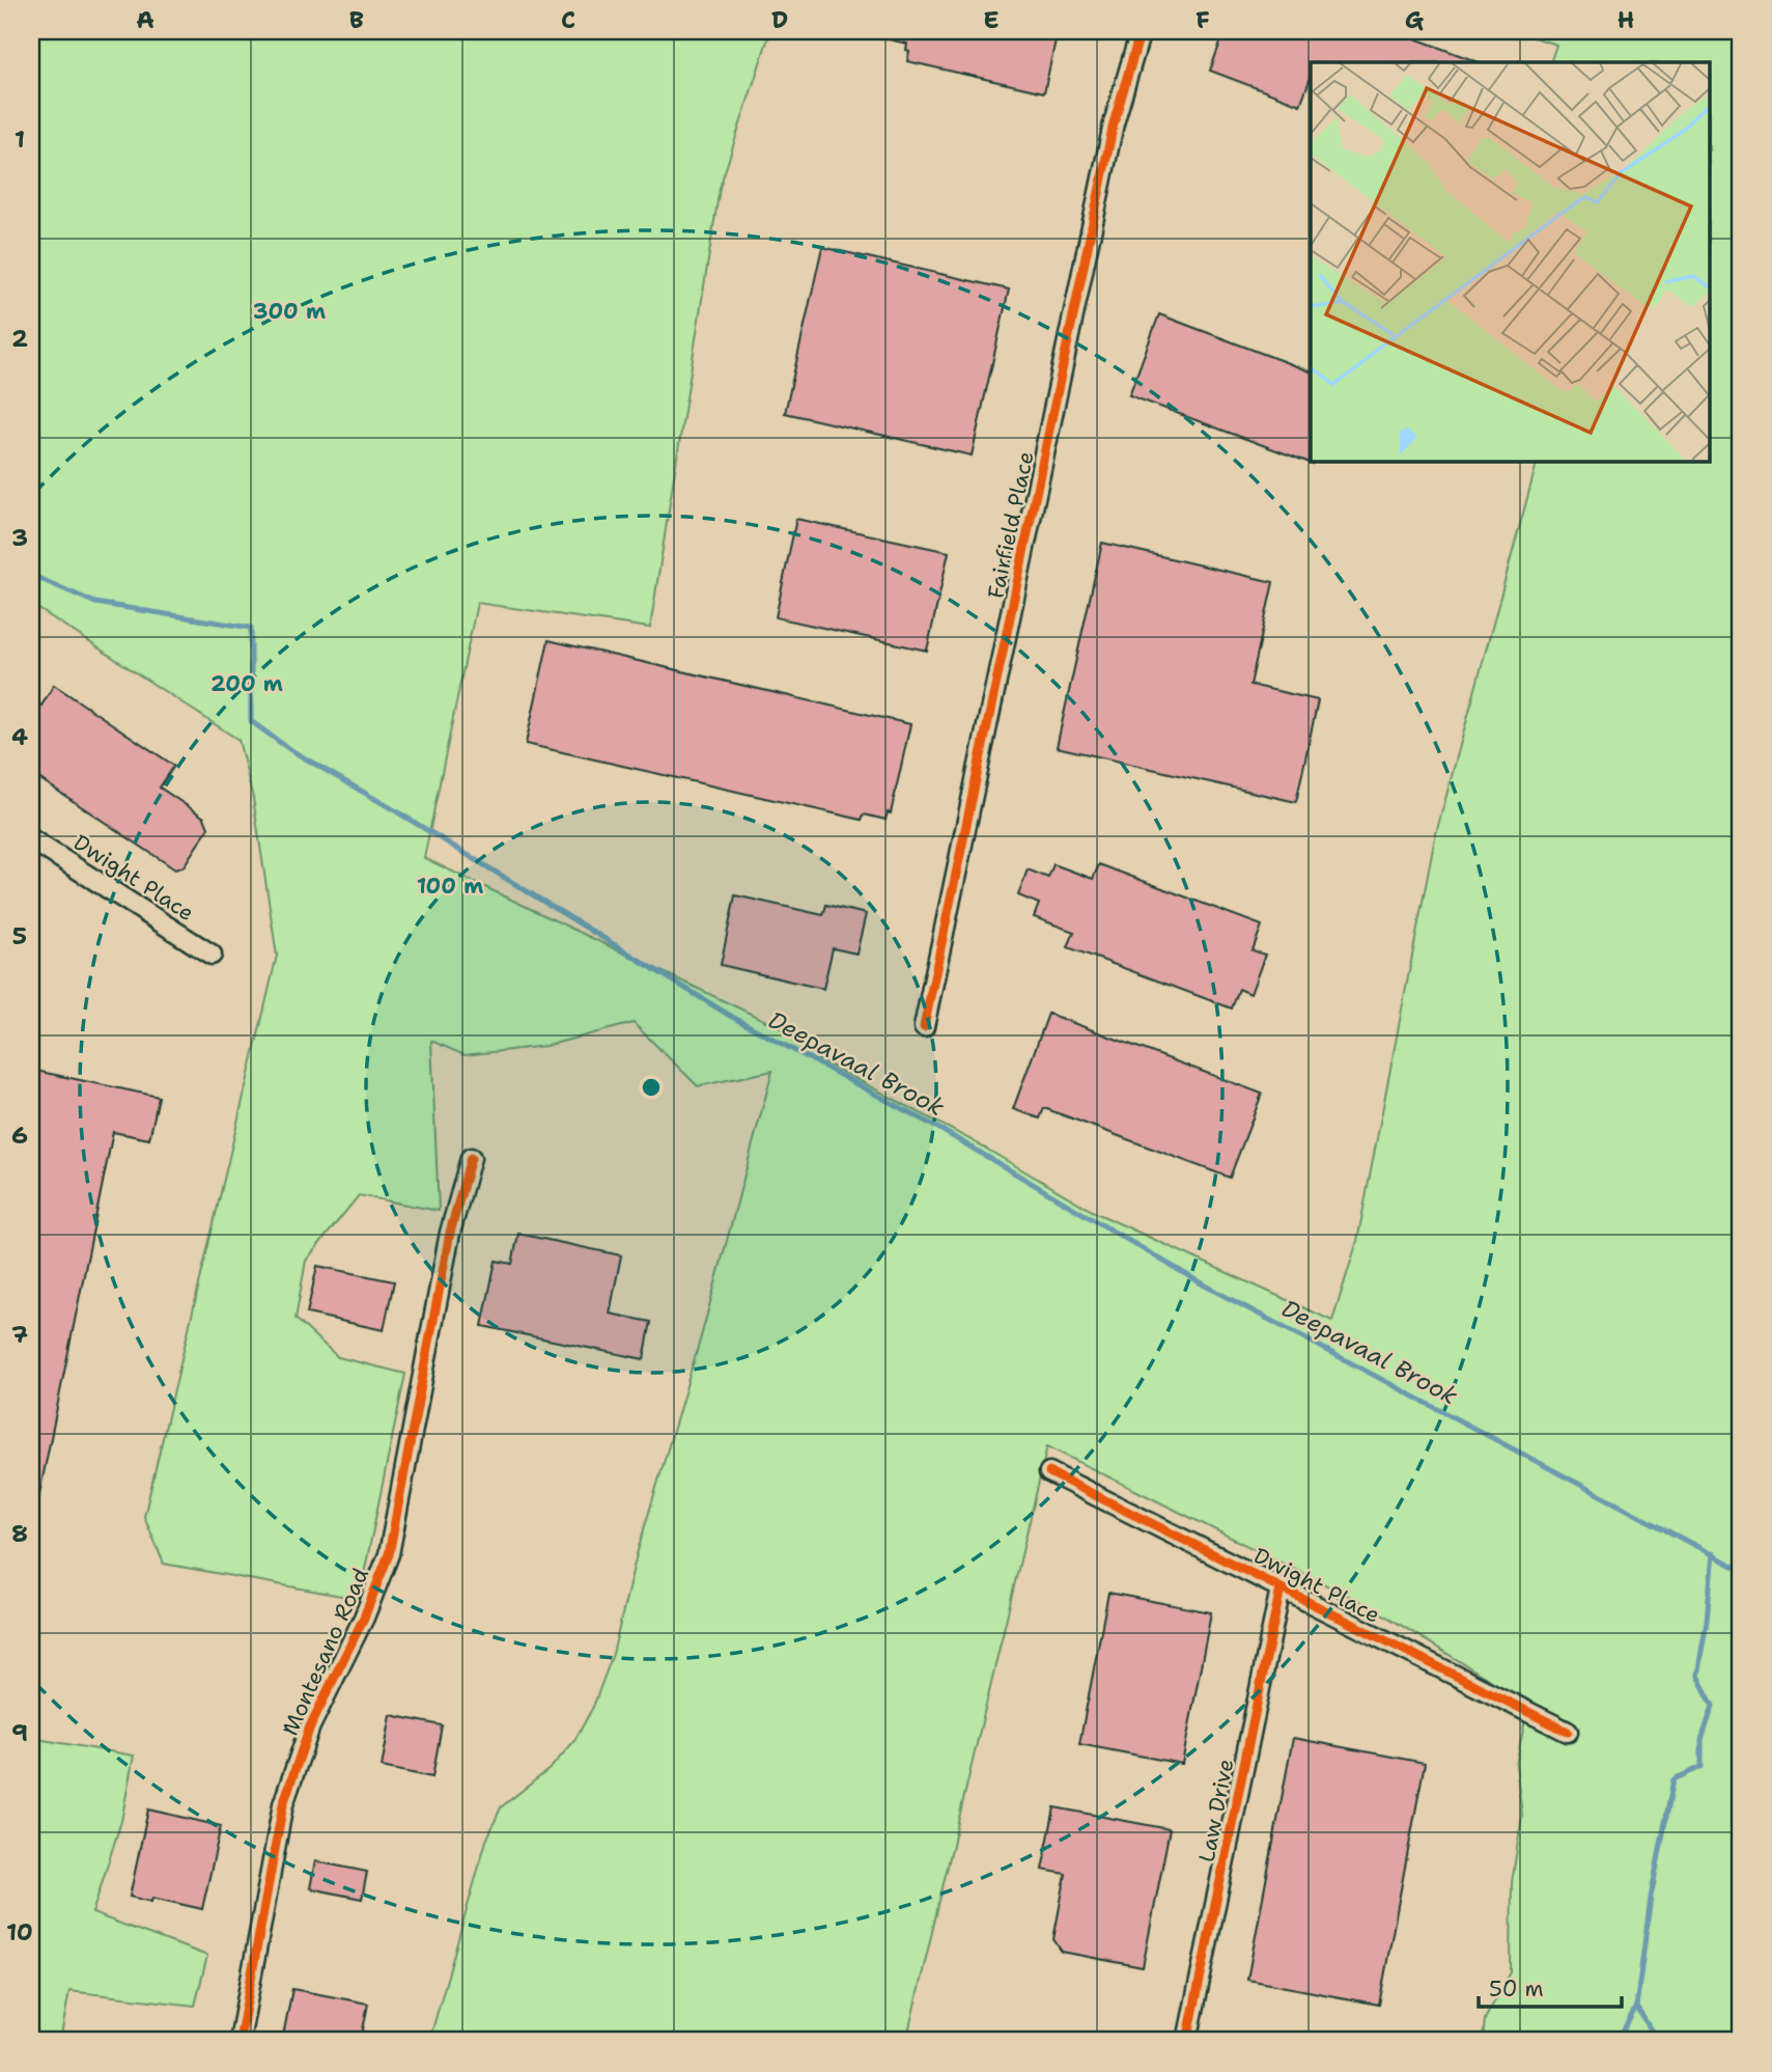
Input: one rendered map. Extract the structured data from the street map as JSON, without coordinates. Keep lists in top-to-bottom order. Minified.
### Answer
{"streets":{"street":["Fairfield Place","Dwight Place","Montesano Road","Law Drive"]},"crossings":[["Dwight Place","Law Drive"]],"water":["Deepavaal Brook"],"scale_bar":"50 m","grid":{"columns":["A","B","C","D","E","F","G","H"],"rows":["1","2","3","4","5","6","7","8","9","10"]},"rings":["300 m","200 m","100 m"]}
